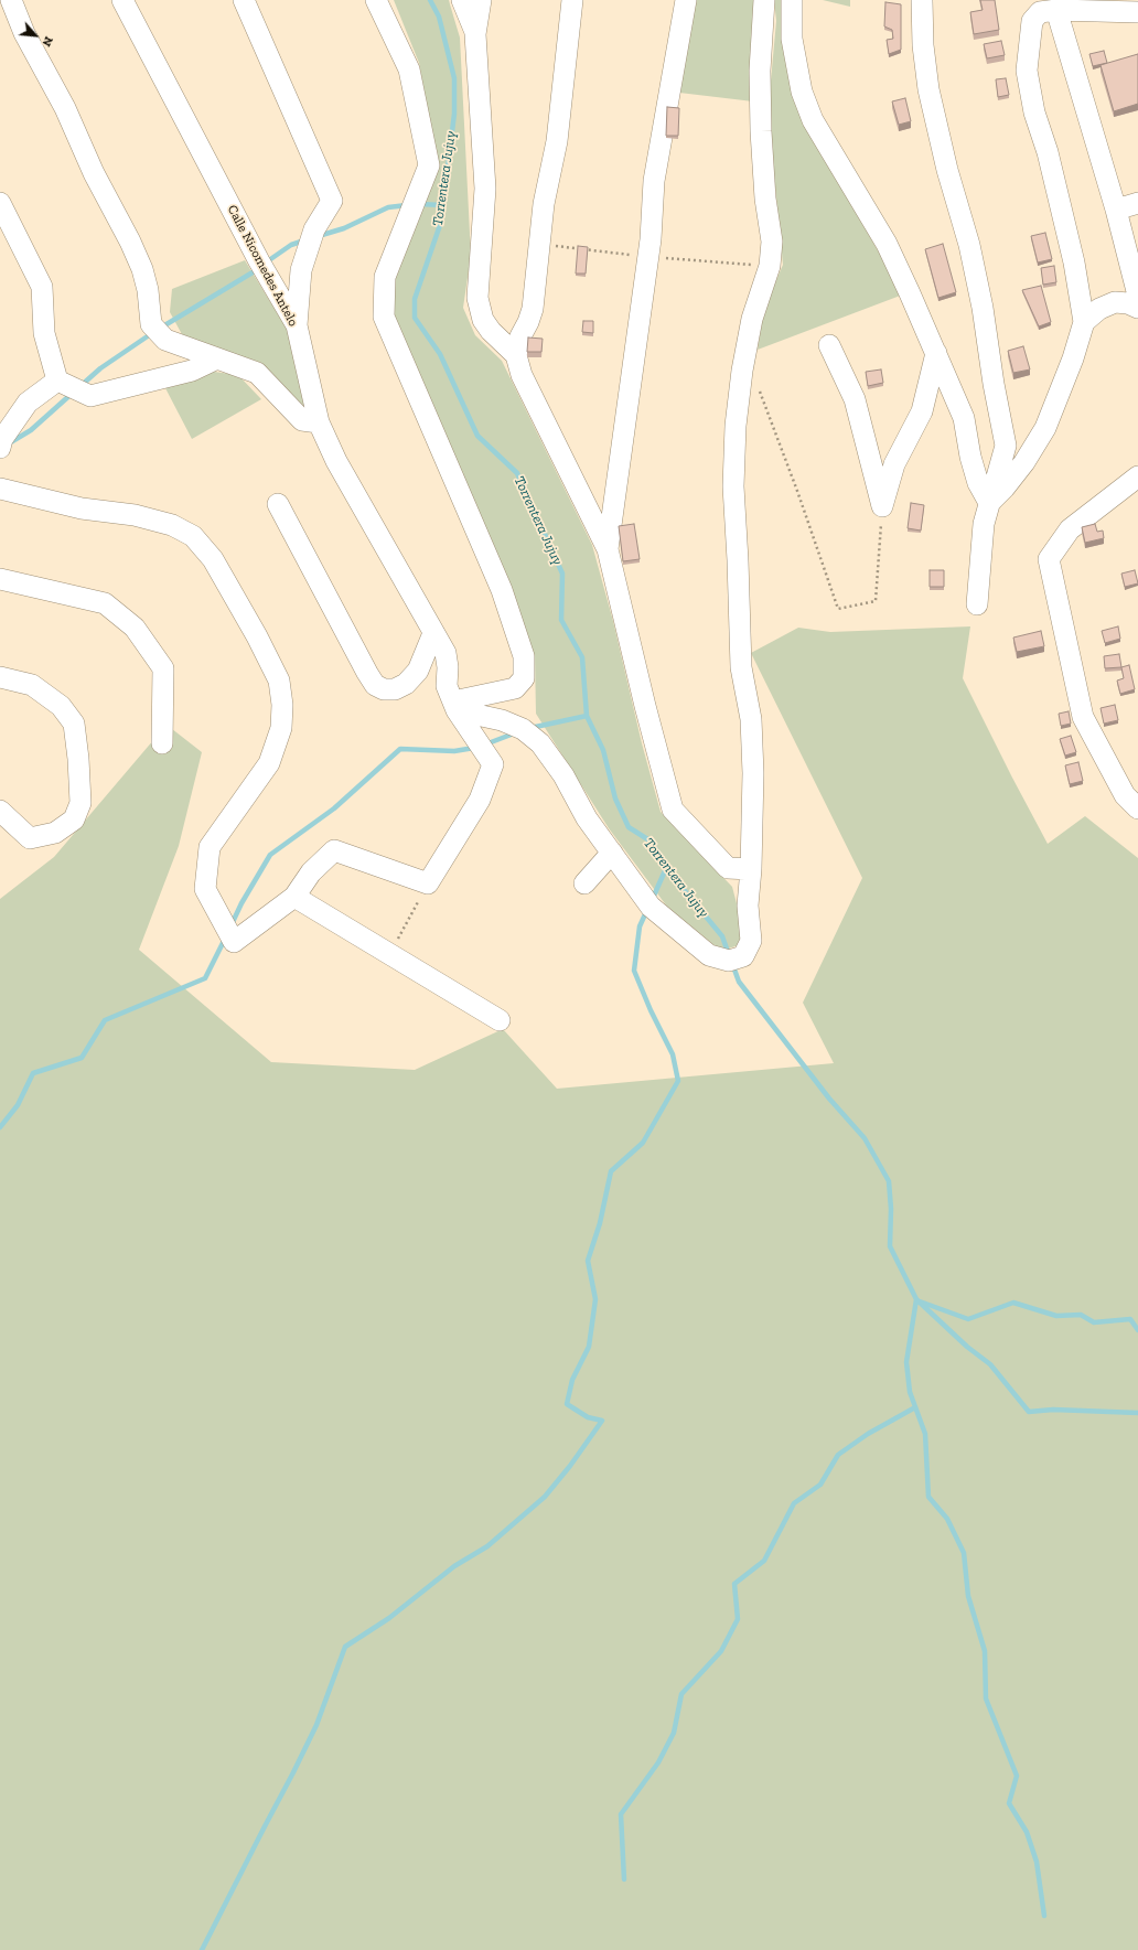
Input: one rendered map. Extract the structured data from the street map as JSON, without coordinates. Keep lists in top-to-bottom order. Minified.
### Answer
{"streets":{"street":["Calle Nicomedes Antelo"]},"water":["Torrentera Jujuy"],"north":"bottom right"}
